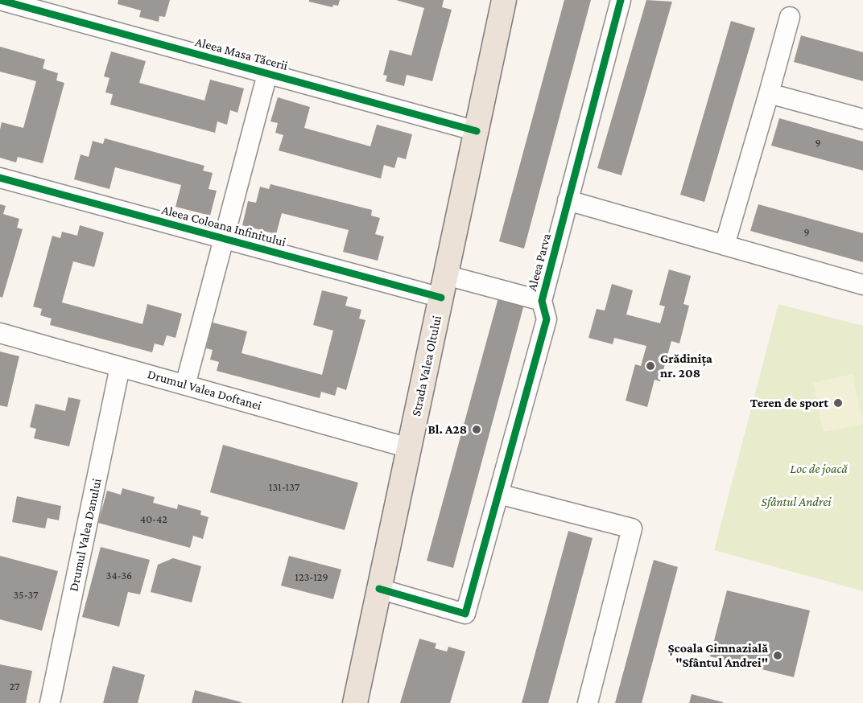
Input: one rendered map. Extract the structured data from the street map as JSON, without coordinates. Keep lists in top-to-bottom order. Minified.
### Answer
{"streets":{"main road":["Strada Valea Oltului"],"street":["Aleea Masa Tăcerii","Aleea Coloana Infinitului","Aleea Parva","Drumul Valea Doftanei","Drumul Valea Danului"]},"crossings":[["Aleea Masa Tăcerii","Strada Valea Oltului"],["Aleea Coloana Infinitului","Aleea Parva"],["Aleea Coloana Infinitului","Strada Valea Oltului"],["Aleea Parva","Strada Valea Oltului"],["Strada Valea Oltului","Drumul Valea Doftanei"],["Drumul Valea Doftanei","Drumul Valea Danului"]],"parks":["Loc de joacă","Sfântul Andrei"],"places":["Grădinița nr. 208","Teren de sport","Bl. A28","Școala Gimnazială \"Sfântul Andrei\""],"house_numbers":["9","9","131-137","40-42","34-36","123-129","35-37","27"]}
